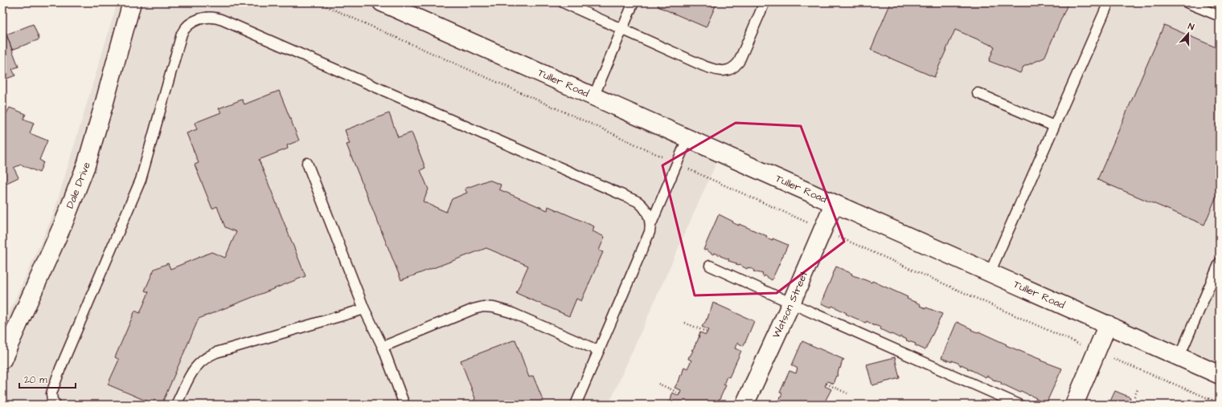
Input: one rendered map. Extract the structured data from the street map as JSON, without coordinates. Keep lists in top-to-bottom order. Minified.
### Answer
{"streets":{"street":["Tuller Road","Dale Drive","Watson Street"]},"crossings":[["Tuller Road","Watson Street"]],"scale_bar":"20 m","north":"top"}
